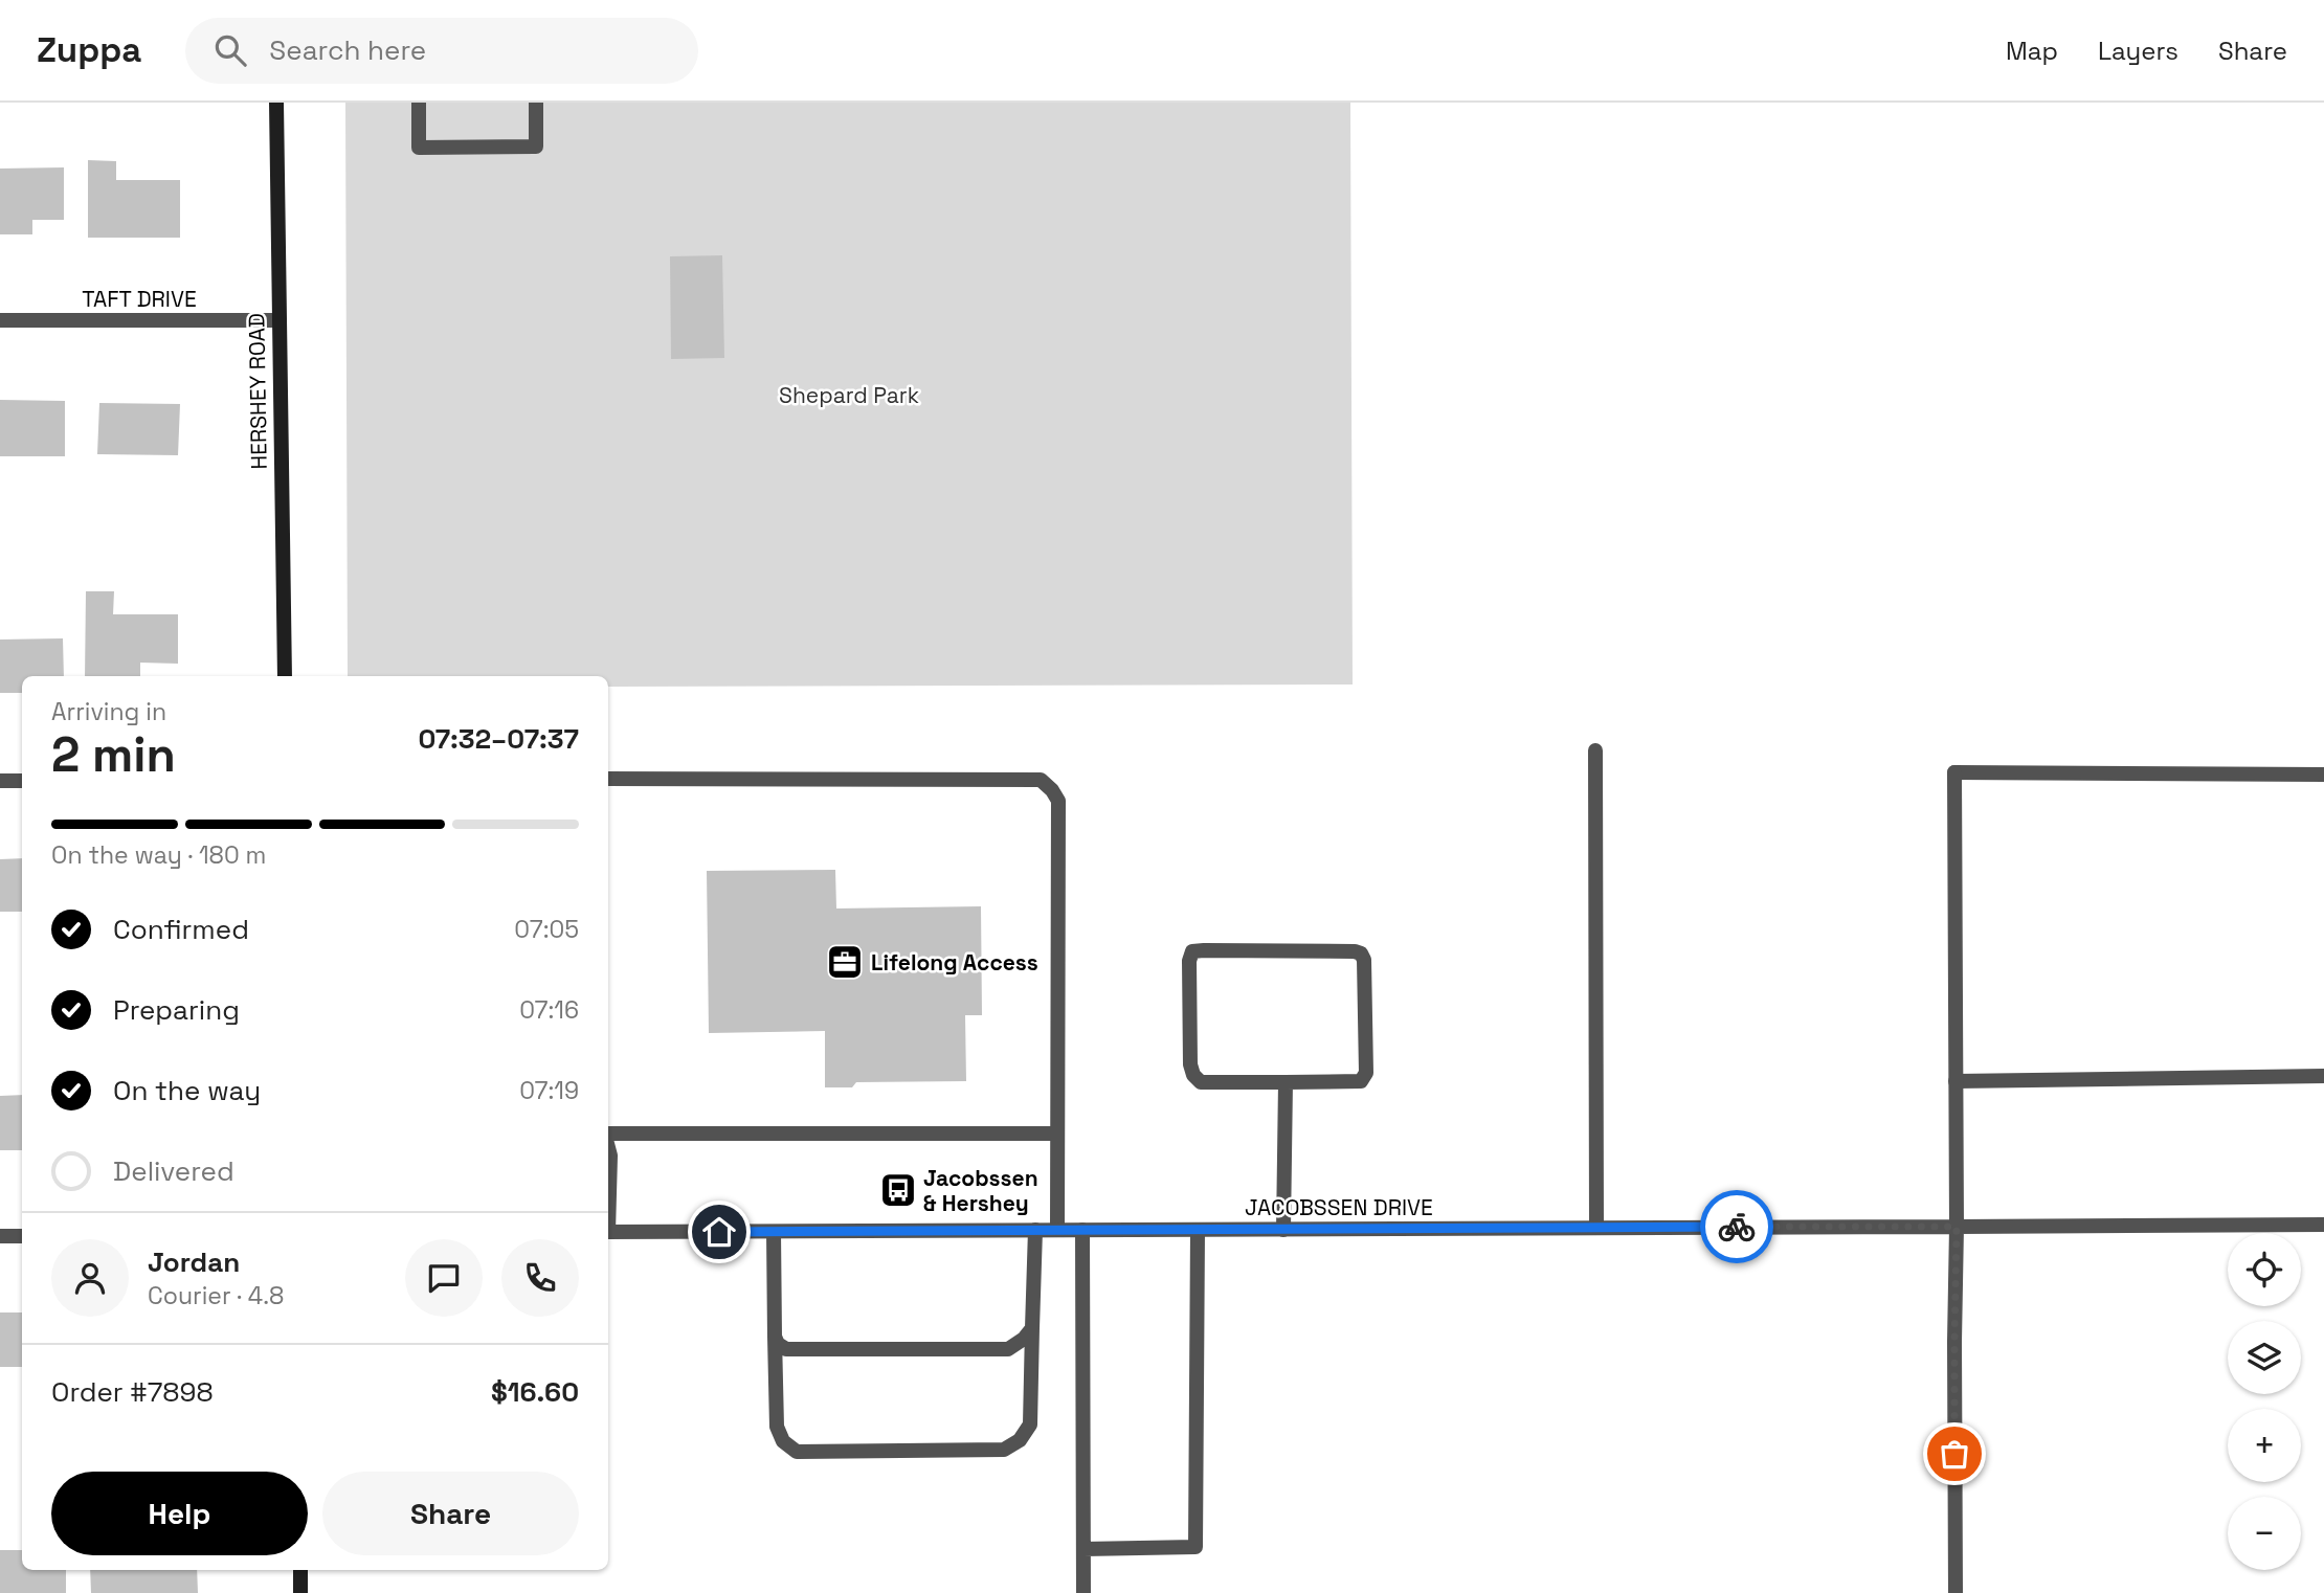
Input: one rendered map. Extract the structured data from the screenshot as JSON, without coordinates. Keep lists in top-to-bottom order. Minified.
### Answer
{"streets":{"main road":["HERSHEY ROAD"],"street":["TAFT DRIVE","JACOBSSEN DRIVE"]},"crossings":[["TAFT DRIVE","HERSHEY ROAD"]],"parks":["Shepard Park"],"places":{"office":["Lifelong Access"],"bus stop":["Jacobssen & Hershey"]},"page":{"header":"Zuppa","search":"Search here","nav":["Map","Layers","Share"],"heading":["2 min","Arriving in","07:32–07:37"],"panel":["Jordan","Courier · 4.8","Order #7898","$16.60"],"bar":"On the way · 180 m","list":[["Confirmed","07:05"],["Preparing","07:16"],["On the way","07:19"],"Delivered"],"map_buttons":["+","−"],"buttons":["Help","Share"]}}
